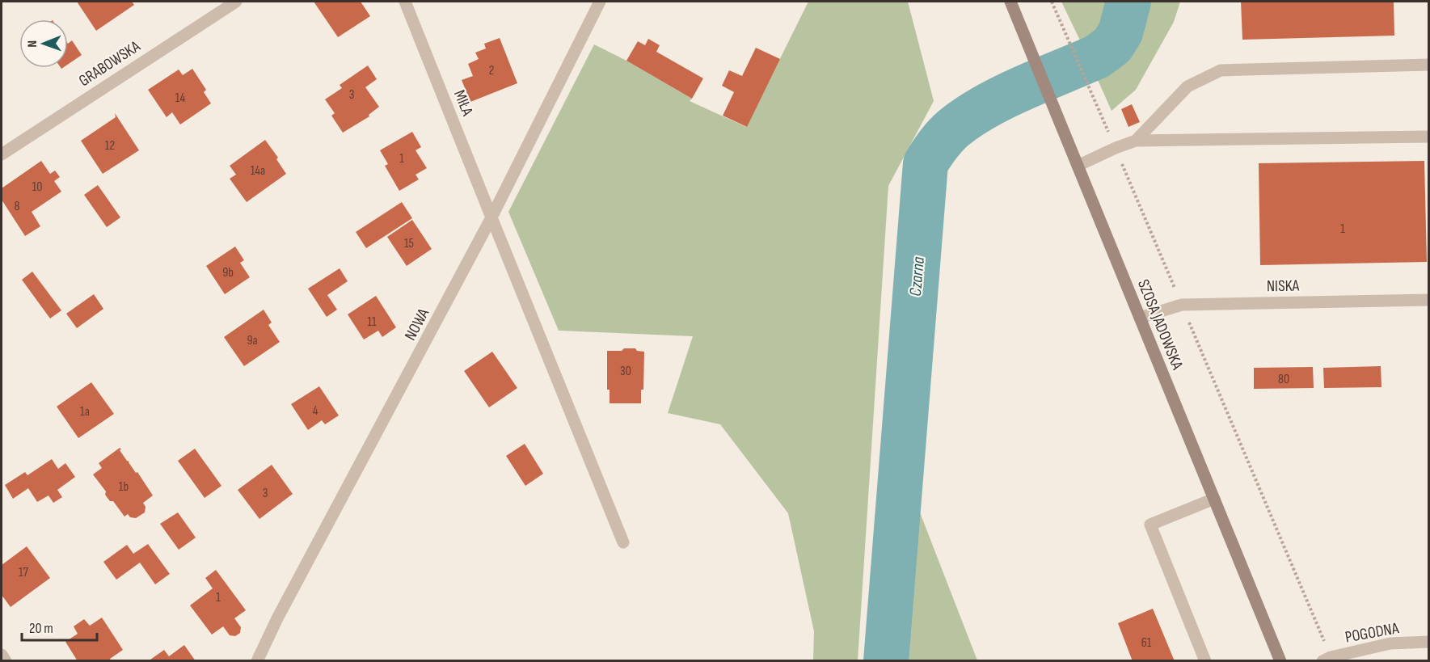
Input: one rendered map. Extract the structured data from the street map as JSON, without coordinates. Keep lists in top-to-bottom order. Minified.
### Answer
{"streets":{"main road":["SZOSA JADOWSKA"],"street":["GRABOWSKA","MIŁA","NISKA","NOWA","POGODNA"]},"crossings":[["MIŁA","NOWA"],["NISKA","SZOSA JADOWSKA"]],"water":["Czarna"],"house_numbers":["2","3","14","12","1","14a","10","8","1","15","9b","11","9a","30","80","4","1a","1b","3","17","1","61"],"scale_bar":"20 m","north":"left"}
